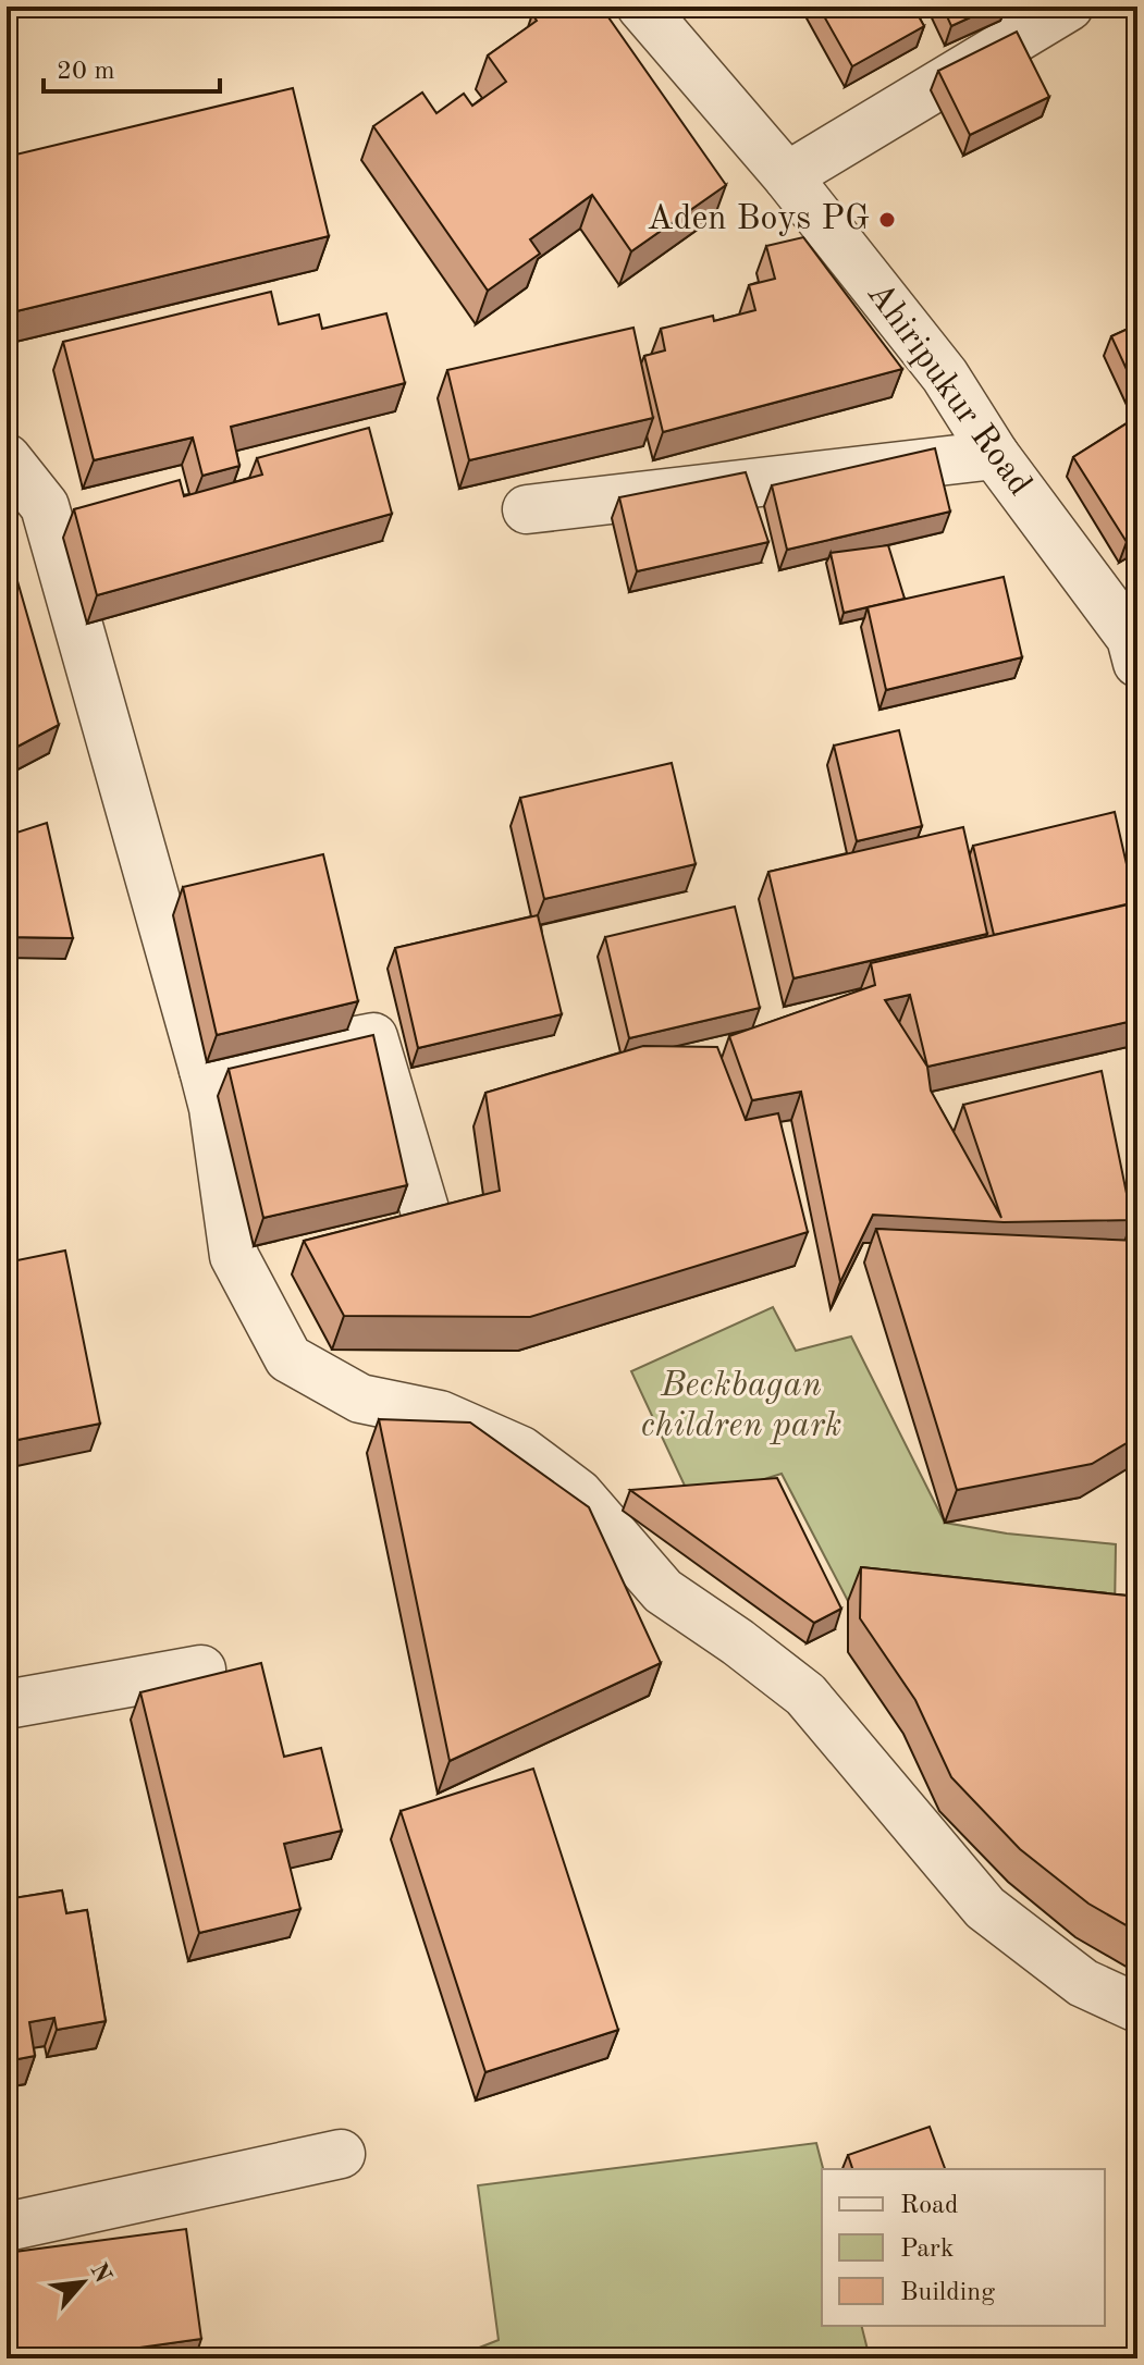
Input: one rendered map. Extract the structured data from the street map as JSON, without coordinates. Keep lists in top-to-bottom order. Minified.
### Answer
{"streets":{"street":["Ahiripukur Road"]},"parks":["Beckbagan children park"],"places":["Aden Boys PG"],"legend":["Road","Park","Building"],"scale_bar":"20 m","north":"top right"}
